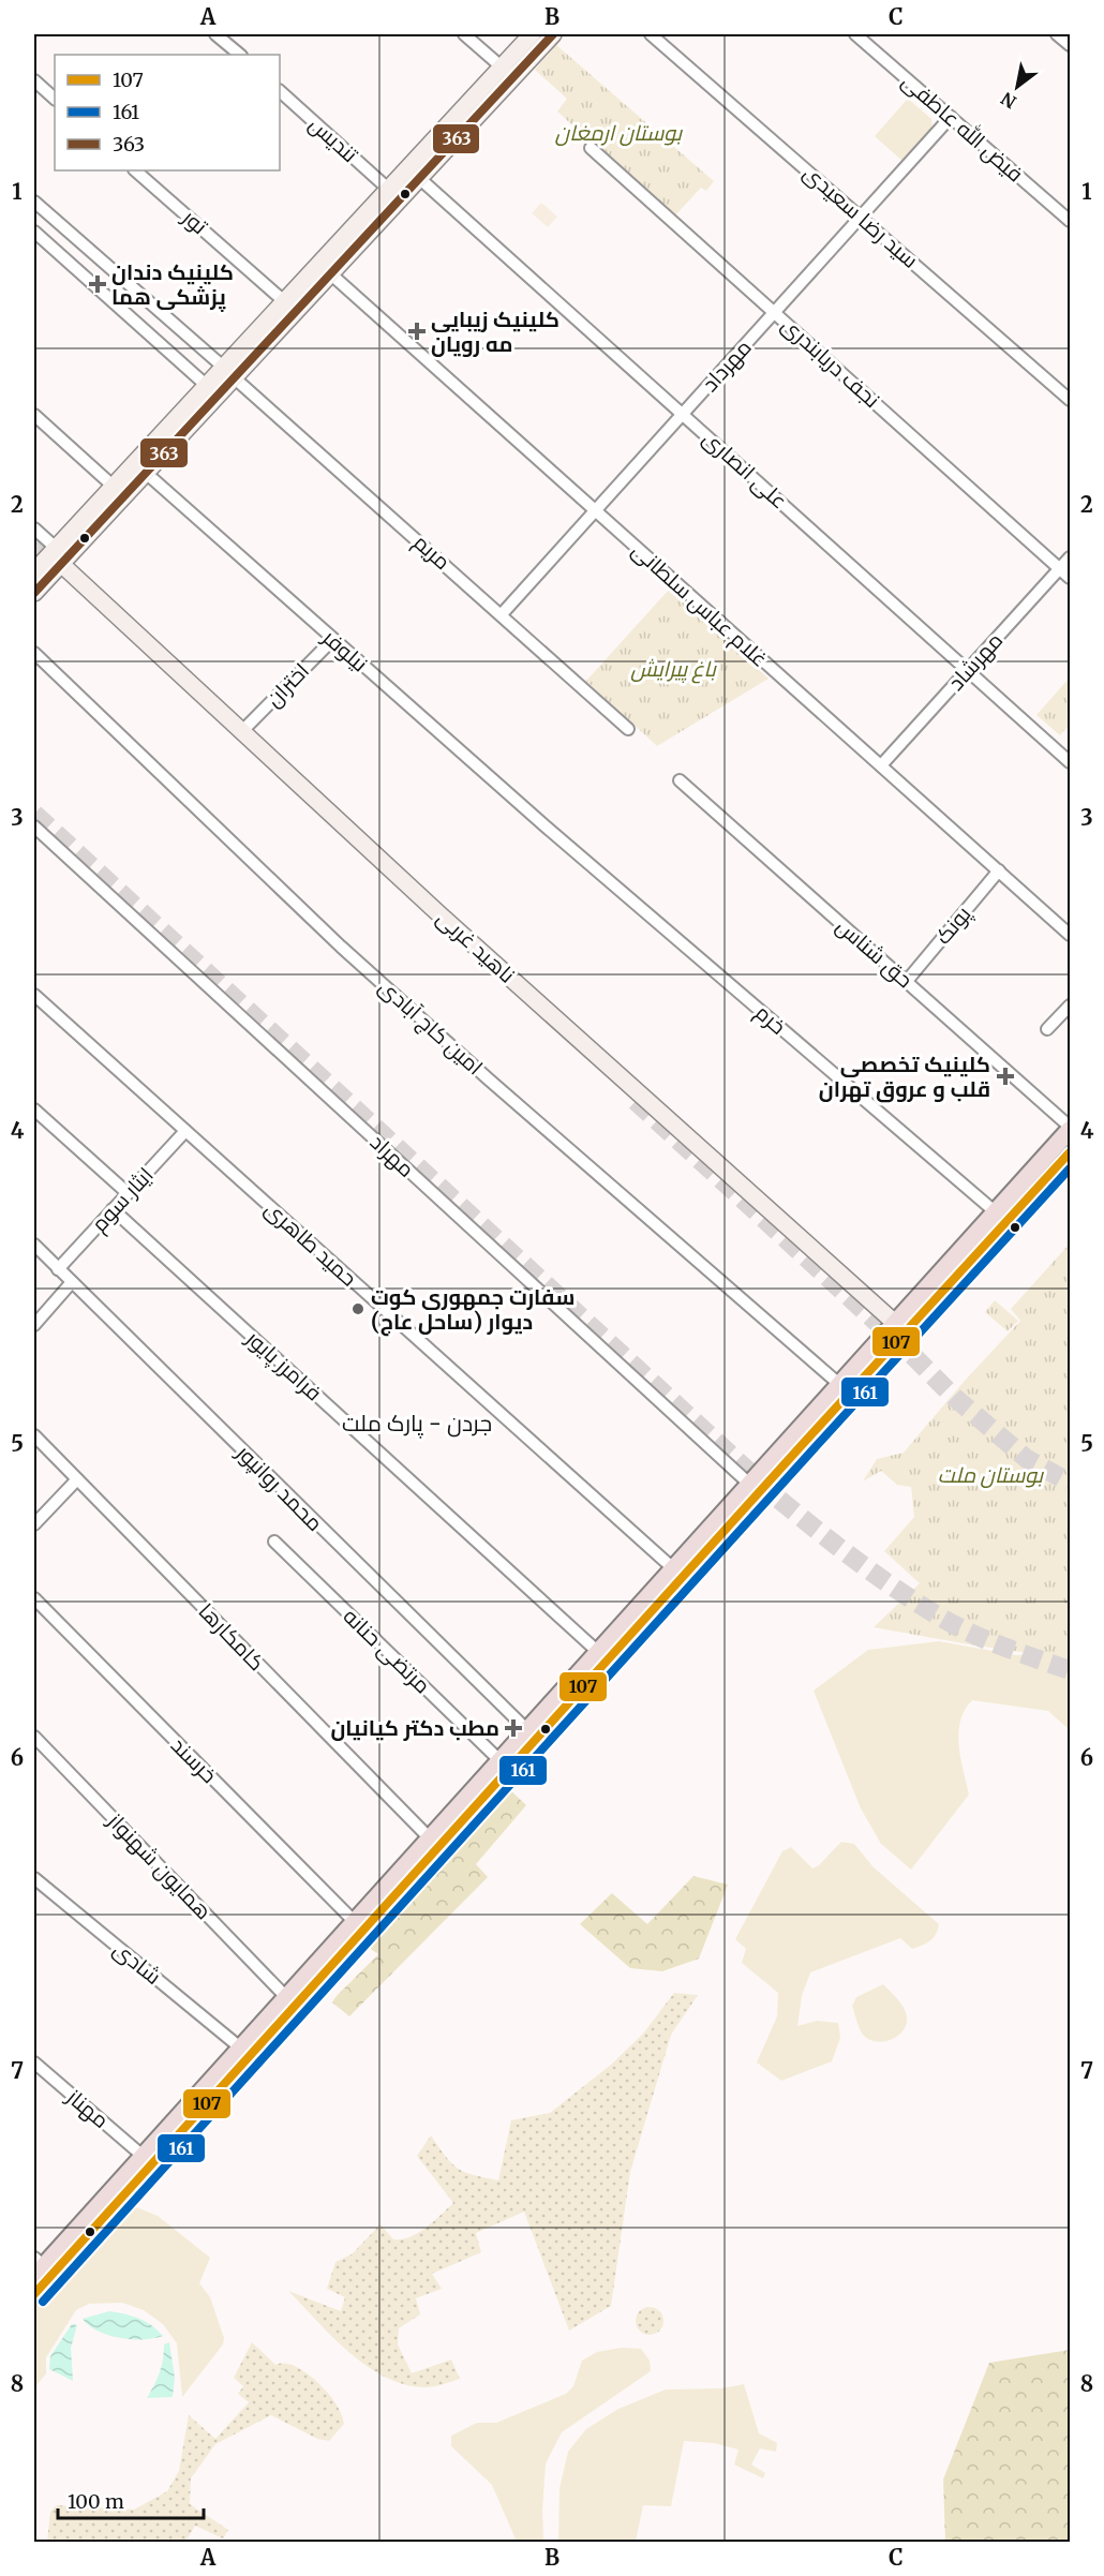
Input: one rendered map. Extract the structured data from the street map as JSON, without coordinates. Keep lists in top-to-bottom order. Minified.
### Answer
{"streets":{"main road":["ناهید غربی"],"street":["فیض الله عاطفی","تندیس","سید رضا سعیدی","تور","نجف دریابندری","مهرداد","علی انصاری","مریم","غلام عباس سلطانی","نیلوفر","مهرشاد","اختران","پونک","حق شناس","خرم","امین کاج آبادی","مهراد","ایثار سوم","حمید طاهری","فرامرز پایور","محمد روانپور","کامکارها","مرتضی حنانه","خرسند","همایون شهنواز","شادی","مهناز"]},"crossings":[["فیض الله عاطفی","مهرداد"],["سید رضا سعیدی","مهرداد"],["نجف دریابندری","مهرداد"],["نجف دریابندری","مهرشاد"],["مهرداد","علی انصاری"],["مهرداد","مریم"],["مهرداد","غلام عباس سلطانی"],["علی انصاری","مهرشاد"],["غلام عباس سلطانی","مهرشاد"],["غلام عباس سلطانی","پونک"],["نیلوفر","اختران"],["نیلوفر","خرم"],["اختران","ناهید غربی"],["پونک","حق شناس"],["ایثار سوم","حمید طاهری"],["ایثار سوم","فرامرز پایور"],["ایثار سوم","محمد روانپور"]],"districts":["جردن - پارک ملت"],"parks":["بوستان ارمغان","باغ پیرایش","بوستان ملت"],"places":{"health":["کلینیک دندان پزشکی هما","کلینیک زیبایی مه رویان","کلینیک تخصصی قلب و عروق تهران","مطب دکتر کیانیان"],"other":["سفارت جمهوری کوت دیوار (ساحل عاج)"]},"lines":["transit line 363","transit line 107","transit line 161"],"legend":["107","161","363"],"scale_bar":"100 m","north":"bottom left","grid":{"columns":["A","B","C"],"rows":["1","2","3","4","5","6","7","8"]}}
